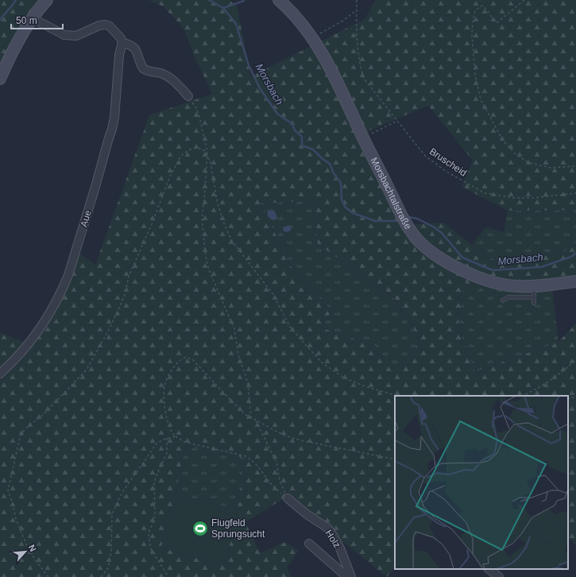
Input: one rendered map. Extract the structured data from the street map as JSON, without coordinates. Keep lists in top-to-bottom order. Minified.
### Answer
{"streets":{"main road":["Morsbachtalstraße"],"street":["Aue","Holz"],"path":["Bruscheid"]},"water":["Morsbach"],"places":{"sports":["Flugfeld Sprungsucht"]},"scale_bar":"50 m","north":"top right"}
